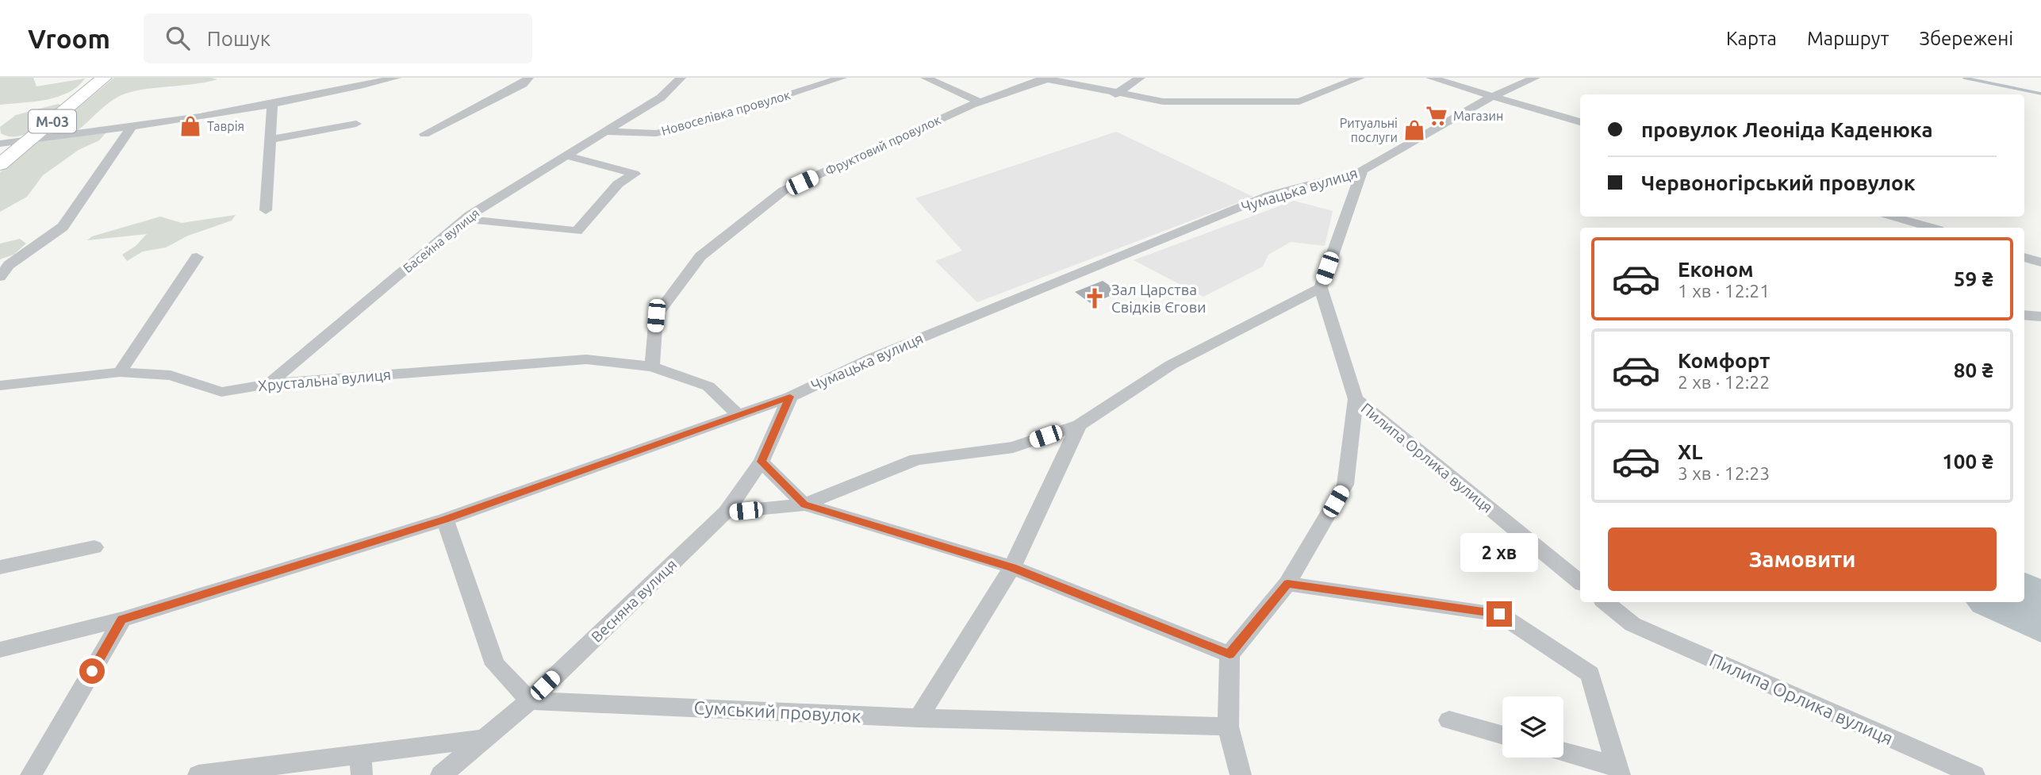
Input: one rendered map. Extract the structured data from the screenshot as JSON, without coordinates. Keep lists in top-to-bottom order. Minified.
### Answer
{"streets":{"highway":["М-03"],"street":["Новоселівка провулок","Фруктовий провулок","Чумацька вулиця","Басейна вулиця","Хрустальна вулиця","Пилипа Орлика вулиця","Весняна вулиця","Сумський провулок"]},"crossings":[["Новоселівка провулок","Басейна вулиця"],["Фруктовий провулок","Хрустальна вулиця"],["Чумацька вулиця","Хрустальна вулиця"],["Чумацька вулиця","Весняна вулиця"],["Басейна вулиця","Хрустальна вулиця"],["Весняна вулиця","Сумський провулок"]],"places":{"supermarket":["Магазин"],"shop":["Таврiя","Ритуальні послуги"],"church":["Зал Царства Свідків Єгови"]},"page":{"header":"Vroom","search":"Пошук","nav":["Карта","Маршрут","Збережені"],"banner":["провулок Леоніда Каденюка","Червоногірський провулок"],"list":[{"name":"Економ","note":"1 хв · 12:21","value":"59 ₴"},{"name":"Комфорт","note":"2 хв · 12:22","value":"80 ₴"},{"name":"XL","note":"3 хв · 12:23","value":"100 ₴"}],"buttons":"Замовити","bubble":"2 хв"}}
